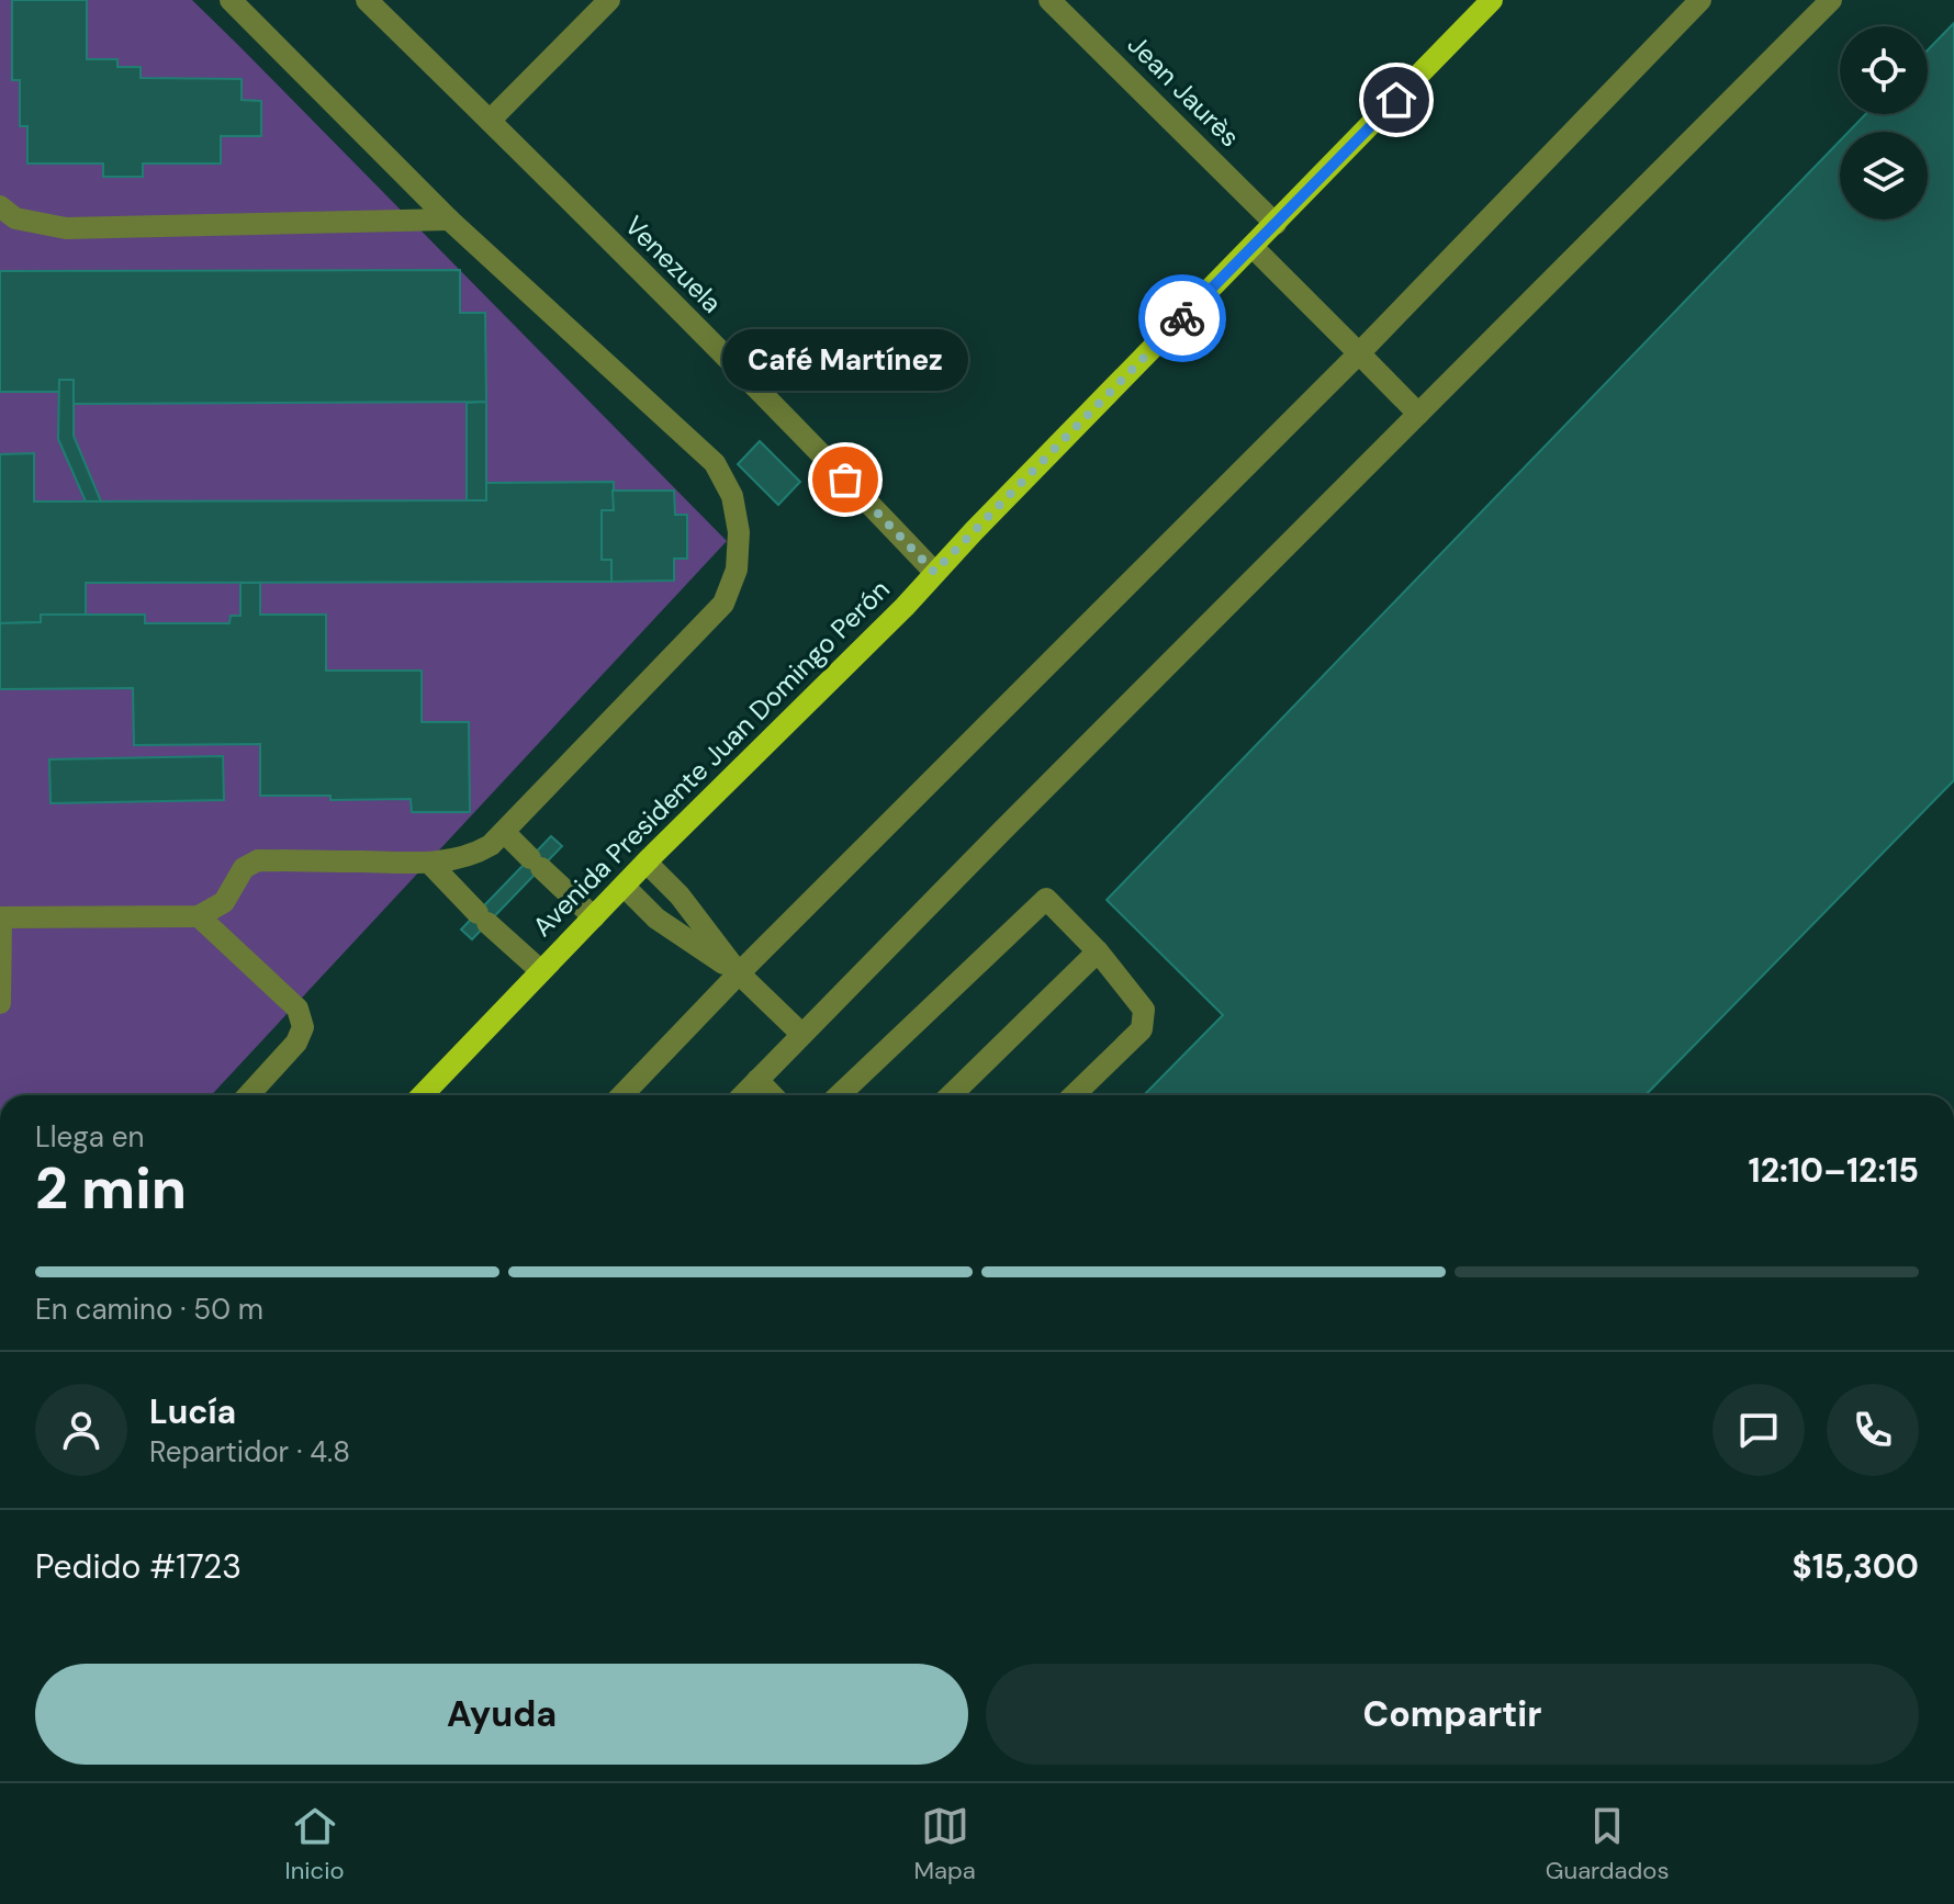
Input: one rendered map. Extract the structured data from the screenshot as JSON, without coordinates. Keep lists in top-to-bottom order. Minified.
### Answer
{"streets":{"main road":["Avenida Presidente Juan Domingo Perón"],"street":["Jean Jaurès","Venezuela"]},"crossings":[["Jean Jaurès","Avenida Presidente Juan Domingo Perón"],["Venezuela","Avenida Presidente Juan Domingo Perón"]],"places":["Café Martínez"],"page":{"bubble":"Café Martínez","heading":["2 min","Llega en","12:10–12:15"],"panel":["Lucía","Repartidor · 4.8","Pedido #1723","$15,300"],"bar":"En camino · 50 m","buttons":["Ayuda","Compartir"],"tabs":["Inicio","Mapa","Guardados"]}}
